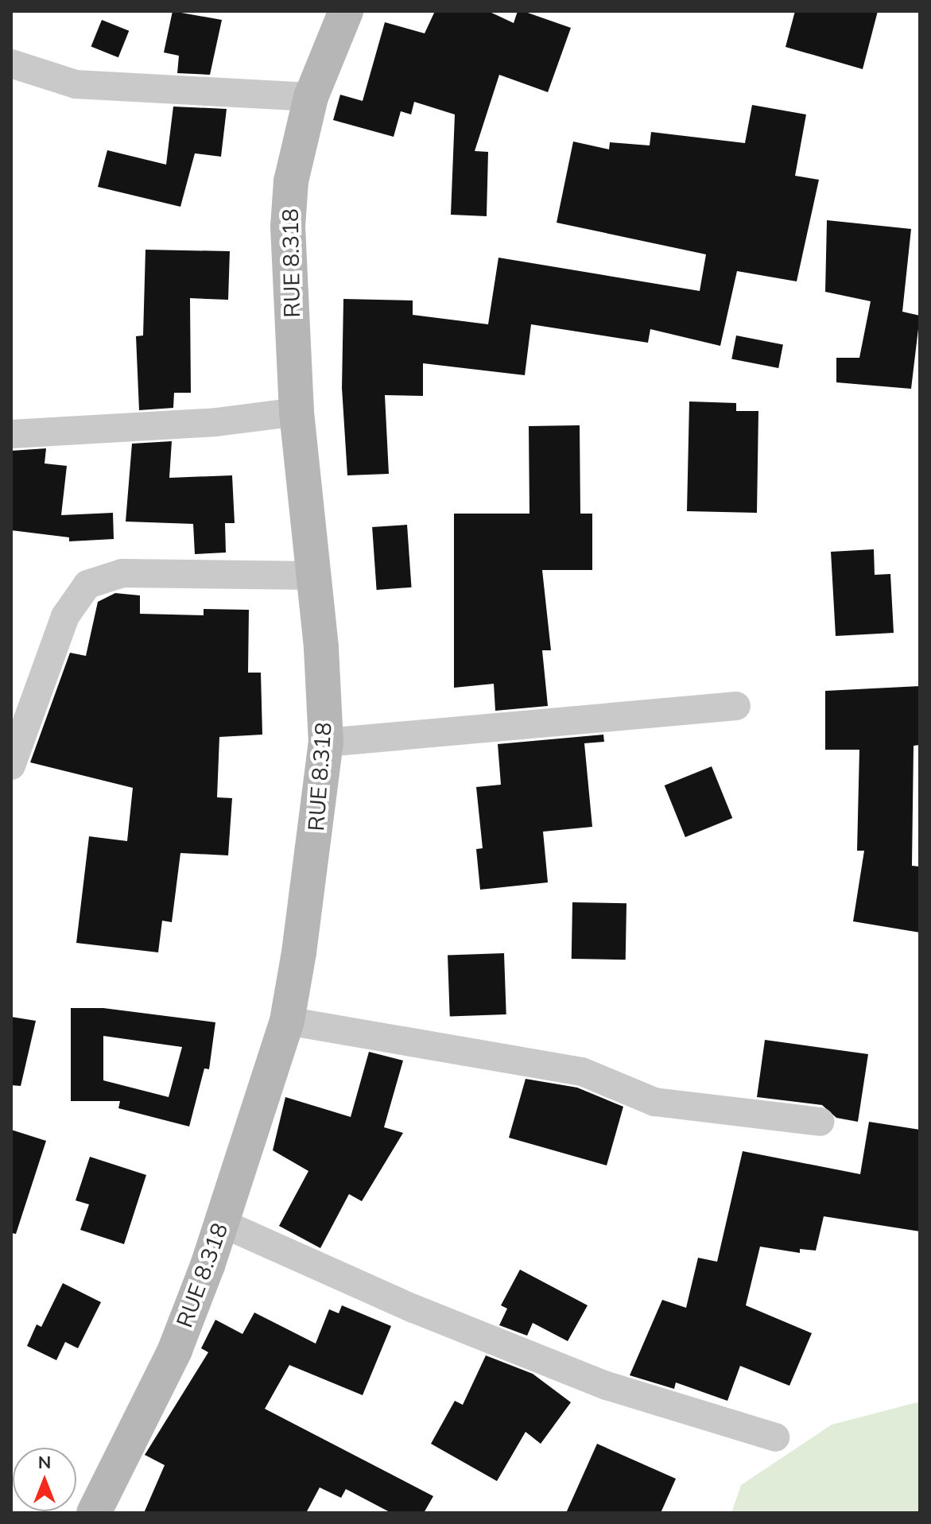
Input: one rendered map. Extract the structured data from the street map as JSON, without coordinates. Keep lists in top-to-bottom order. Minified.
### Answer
{"streets":{"main road":["RUE 8.318"]},"north":"top"}
